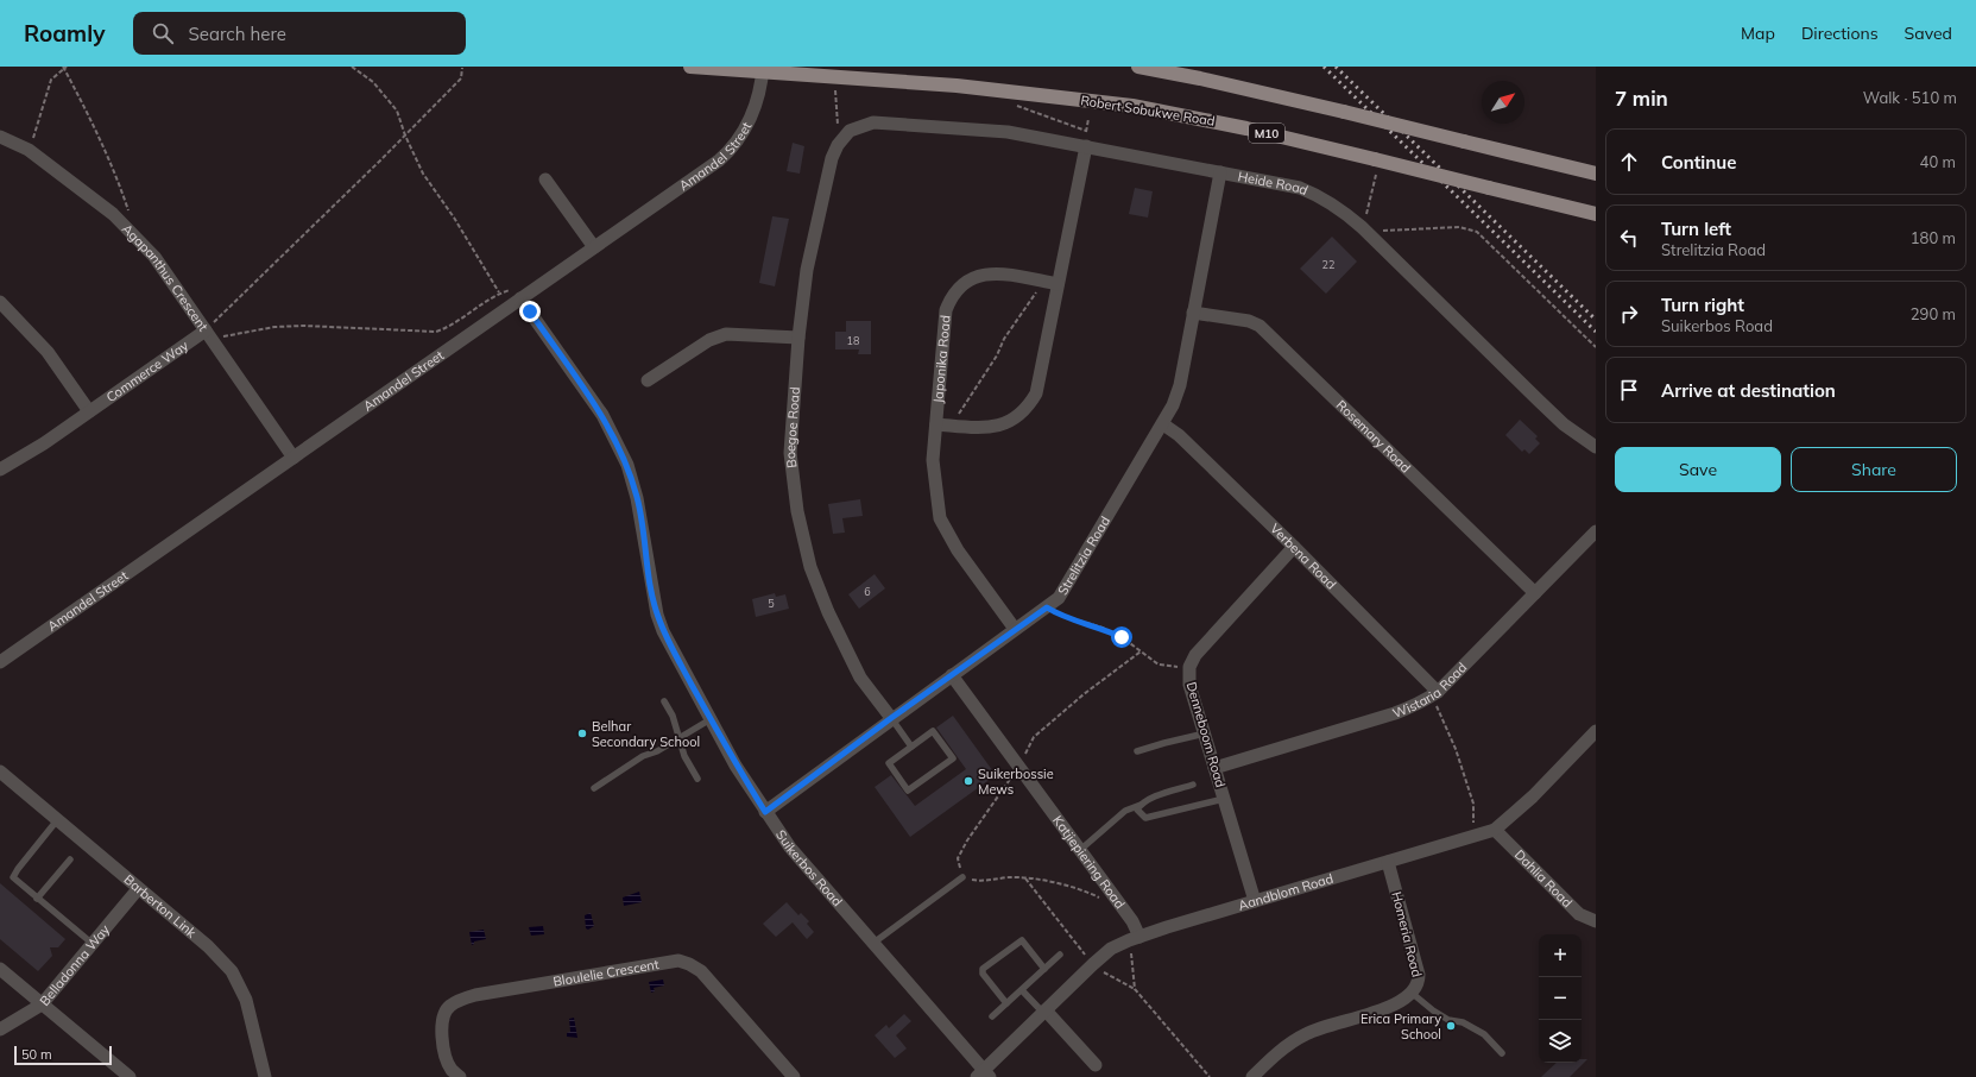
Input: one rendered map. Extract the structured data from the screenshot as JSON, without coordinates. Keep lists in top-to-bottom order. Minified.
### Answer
{"streets":{"main road":["Robert Sobukwe Road","M10"],"street":["Amandel Street","Heide Road","Agapanthus Crescent","Japonika Road","Commerce Way","Boegoe Road","Rosemary Road","Strelitzia Road","Verbena Road","Wistaria Road","Denneboom Road","Katjiepiering Road","Suikerbos Road","Dahlia Road","Aandblom Road","Barberton Link","Homeria Road","Belladonna Way","Bloulelie Crescent"]},"crossings":[["Robert Sobukwe Road","Amandel Street"],["Amandel Street","Agapanthus Crescent"],["Amandel Street","Suikerbos Road"],["Heide Road","Boegoe Road"],["Heide Road","Strelitzia Road"],["Agapanthus Crescent","Commerce Way"],["Japonika Road","Strelitzia Road"],["Boegoe Road","Strelitzia Road"],["Rosemary Road","Strelitzia Road"],["Rosemary Road","Wistaria Road"],["Strelitzia Road","Verbena Road"],["Strelitzia Road","Katjiepiering Road"],["Strelitzia Road","Suikerbos Road"],["Verbena Road","Wistaria Road"],["Verbena Road","Denneboom Road"],["Wistaria Road","Denneboom Road"],["Denneboom Road","Aandblom Road"],["Katjiepiering Road","Aandblom Road"],["Suikerbos Road","Aandblom Road"],["Dahlia Road","Aandblom Road"],["Aandblom Road","Homeria Road"],["Barberton Link","Belladonna Way"]],"places":["Belhar Secondary School","Suikerbossie Mews","Erica Primary School"],"house_numbers":["22","18","6","5"],"scale_bar":"50 m","north":"top right","page":{"header":"Roamly","search":"Search here","nav":["Map","Directions","Saved"],"heading":["7 min","Walk · 510 m"],"list":[["Continue","40 m"],["Turn left","Strelitzia Road","180 m"],["Turn right","Suikerbos Road","290 m"],"Arrive at destination"],"buttons":["Save","Share"],"map_buttons":["+","−"],"scale":"50 m"}}
